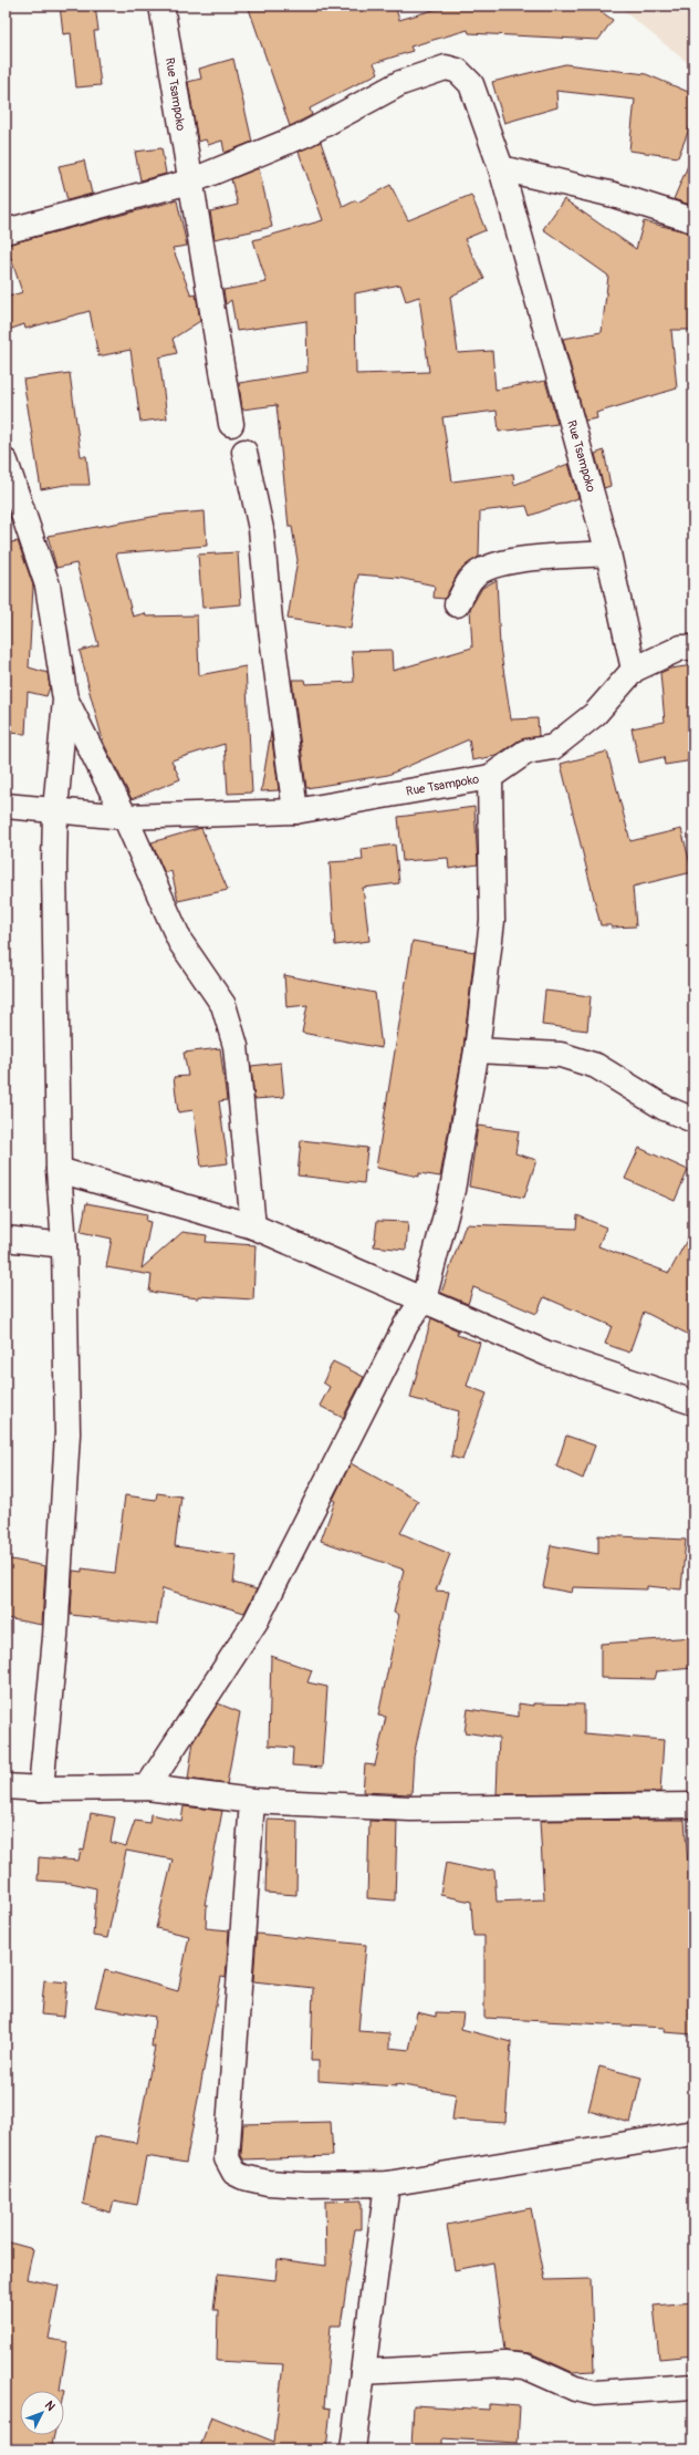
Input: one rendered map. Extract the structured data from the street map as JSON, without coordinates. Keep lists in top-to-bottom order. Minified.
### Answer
{"streets":{"street":["Rue Tsampoko"]},"north":"top right"}
